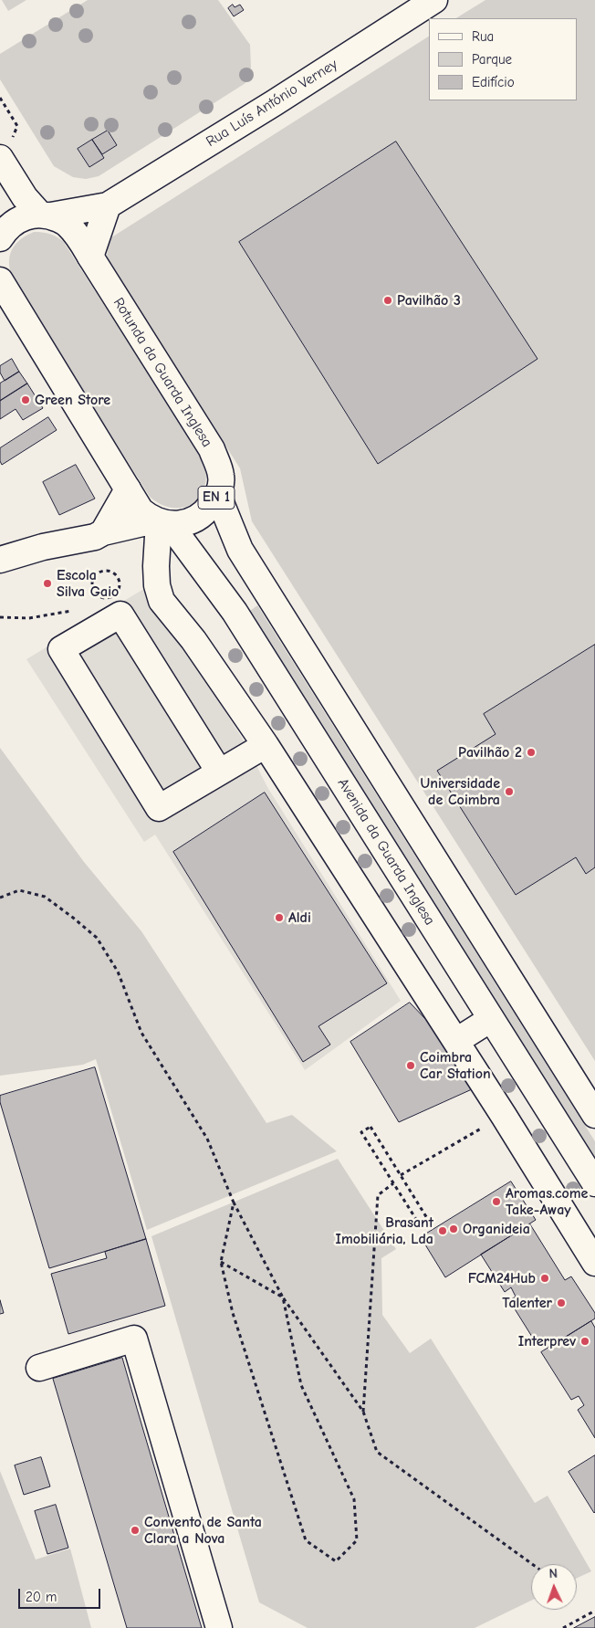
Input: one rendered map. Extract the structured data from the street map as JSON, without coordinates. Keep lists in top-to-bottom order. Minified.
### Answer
{"streets":{"main road":["Rua Luís António Verney","Rotunda da Guarda Inglesa","EN 1","Avenida da Guarda Inglesa"]},"crossings":[["Rotunda da Guarda Inglesa","EN 1"],["Rotunda da Guarda Inglesa","Avenida da Guarda Inglesa"]],"places":["Pavilhão 3","Green Store","Escola Silva Gaio","Pavilhão 2","Universidade de Coimbra","Aldi","Coimbra Car Station","Aromas.come Take-Away","Organideia","Brasant Imobiliária, Lda","FCM24Hub","Talenter","Interprev","Convento de Santa Clara a Nova"],"legend":["Rua","Parque","Edifício"],"scale_bar":"20 m","north":"top"}
